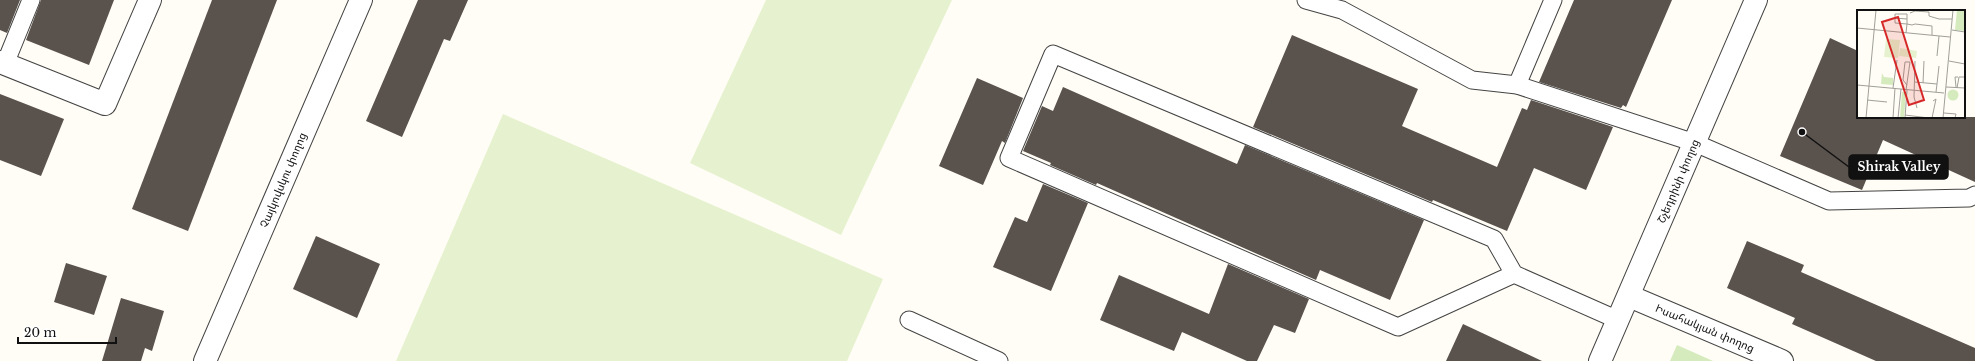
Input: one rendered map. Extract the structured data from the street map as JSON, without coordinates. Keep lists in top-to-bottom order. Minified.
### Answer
{"streets":{"street":["Չայկովսկու փողոց","Շչեդրինի փողոց","Իսահակյան փողոց"]},"crossings":[["Շչեդրինի փողոց","Իսահակյան փողոց"]],"places":["Shirak Valley"],"scale_bar":"20 m"}
